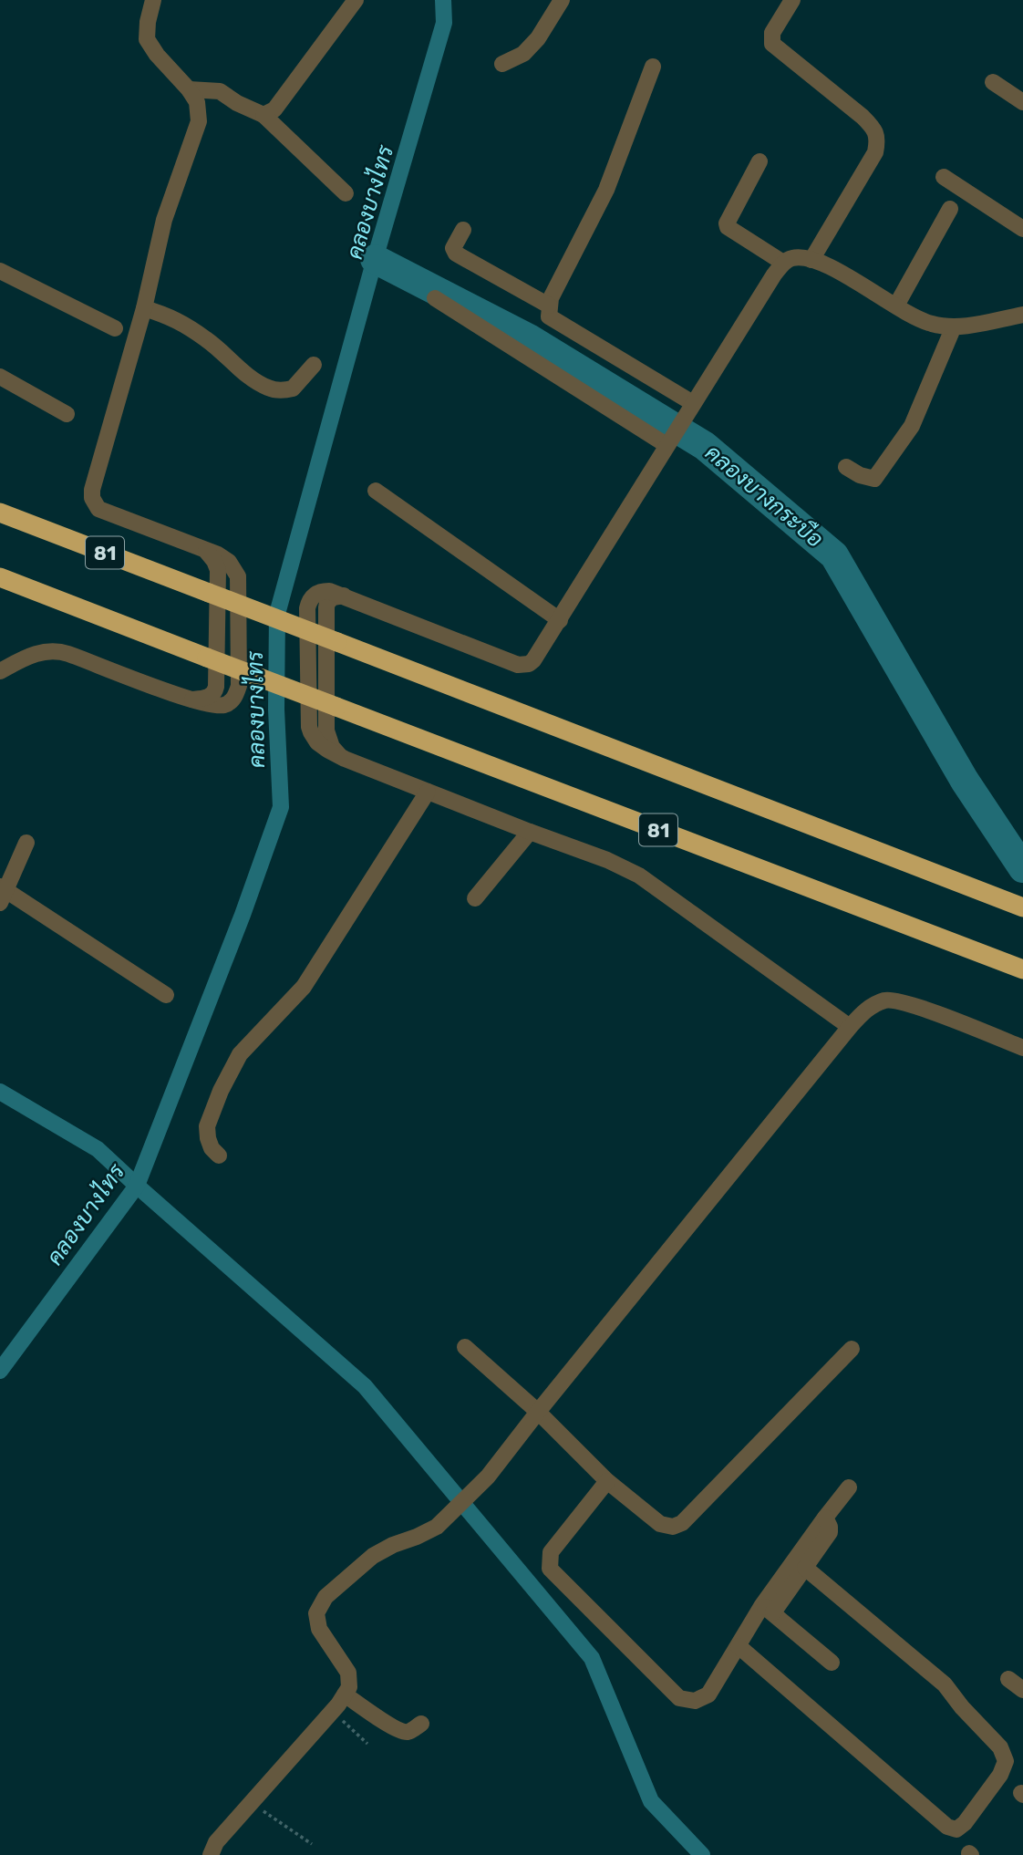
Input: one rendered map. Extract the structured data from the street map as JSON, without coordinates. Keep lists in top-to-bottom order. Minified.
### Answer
{"streets":{"highway":["81"]},"water":["คลองบางไทร","คลองบางกระบือ"]}
